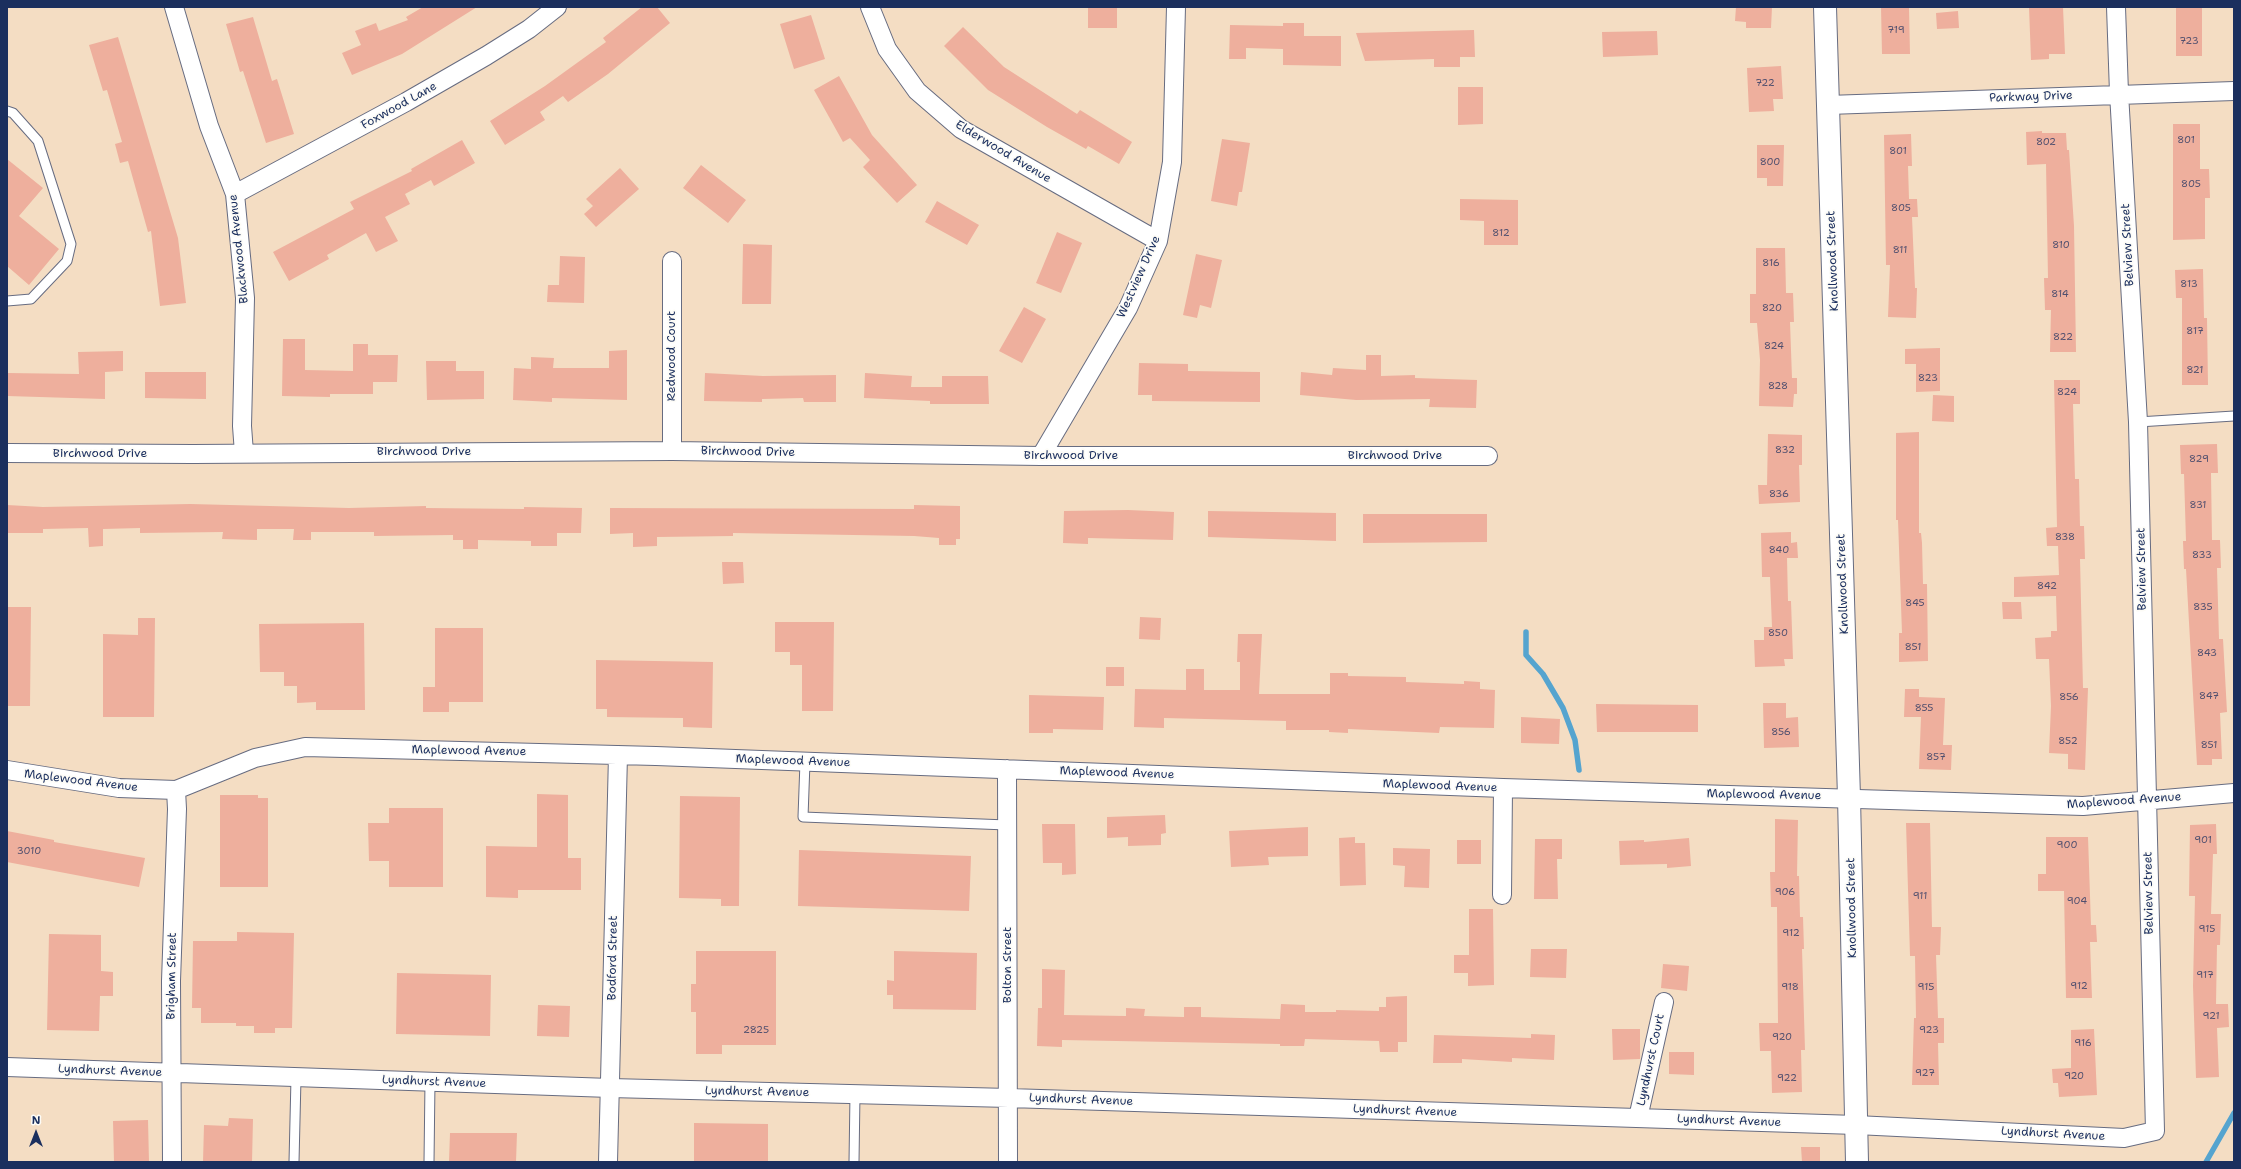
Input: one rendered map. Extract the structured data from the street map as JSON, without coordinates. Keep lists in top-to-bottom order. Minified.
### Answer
{"streets":{"main road":["Knollwood Street"],"street":["Parkway Drive","Foxwood Lane","Elderwood Avenue","Belview Street","Blackwood Avenue","Westview Drive","Redwood Court","Birchwood Drive","Maplewood Avenue","Bodford Street","Bolton Street","Brigham Street","Lyndhurst Court","Lyndhurst Avenue"]},"crossings":[["Parkway Drive","Belview Street"],["Parkway Drive","Knollwood Street"],["Foxwood Lane","Blackwood Avenue"],["Elderwood Avenue","Westview Drive"],["Belview Street","Maplewood Avenue"],["Belview Street","Lyndhurst Avenue"],["Blackwood Avenue","Birchwood Drive"],["Knollwood Street","Maplewood Avenue"],["Knollwood Street","Lyndhurst Avenue"],["Westview Drive","Birchwood Drive"],["Redwood Court","Birchwood Drive"],["Maplewood Avenue","Bodford Street"],["Maplewood Avenue","Bolton Street"],["Maplewood Avenue","Brigham Street"],["Bodford Street","Lyndhurst Avenue"],["Bolton Street","Lyndhurst Avenue"],["Brigham Street","Lyndhurst Avenue"],["Lyndhurst Court","Lyndhurst Avenue"]],"house_numbers":["719","723","722","801","802","801","800","805","805","812","810","811","816","813","814","820","817","822","824","821","823","828","824","832","829","836","831","838","840","833","842","845","835","850","851","843","847","856","855","856","852","851","857","901","900","3010","906","911","904","915","912","917","912","918","915","921","2825","923","920","916","927","920","922"],"north":"top"}
